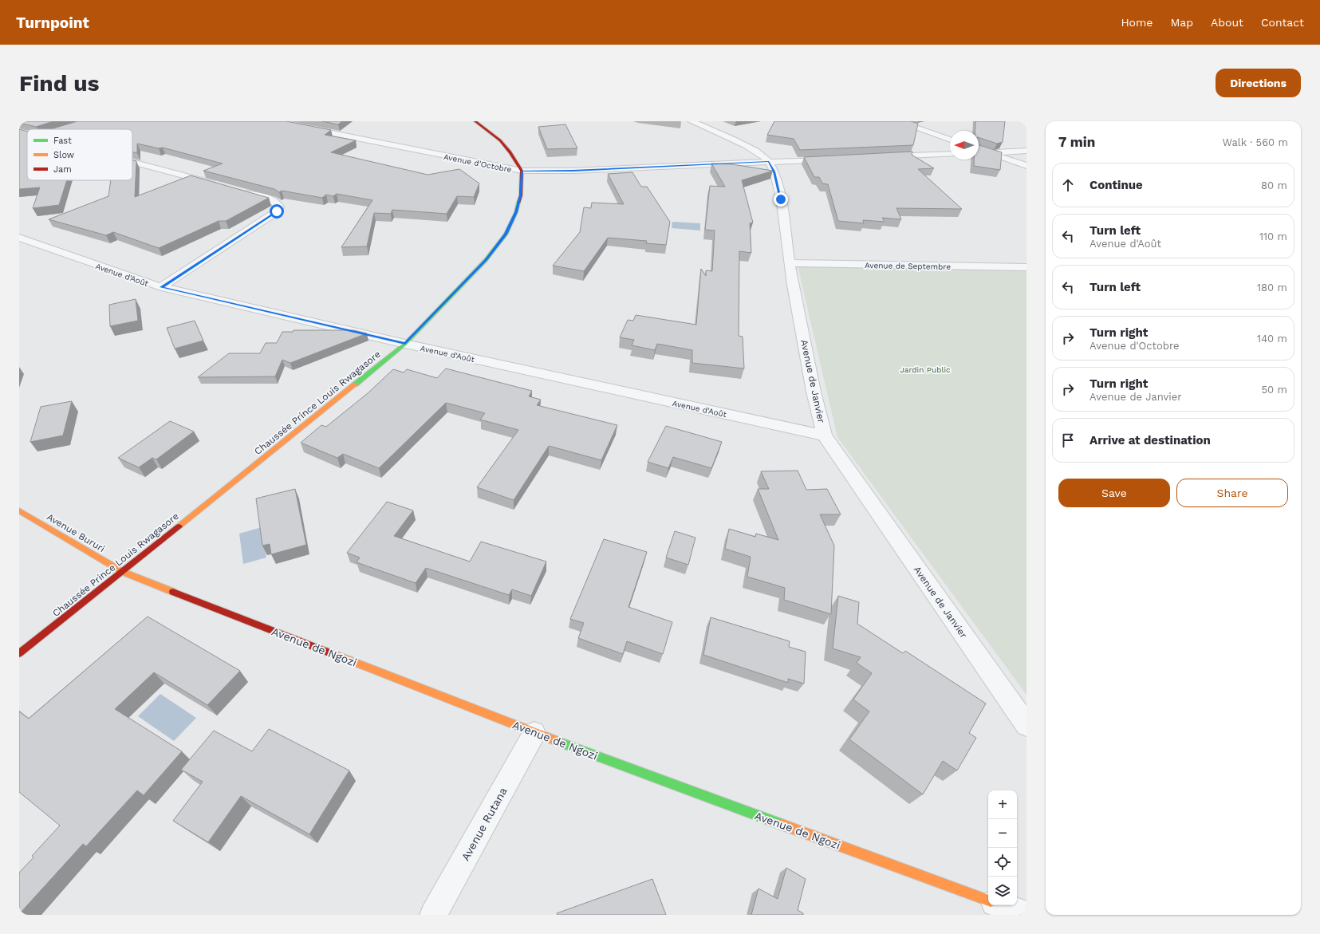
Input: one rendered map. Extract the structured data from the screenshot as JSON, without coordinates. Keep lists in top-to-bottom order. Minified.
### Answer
{"streets":{"street":["Avenue d'Octobre","Avenue de Septembre","Avenue d'Août","Avenue de Janvier","Chaussée Prince Louis Rwagasore","Avenue Bururi","Avenue de Ngozi","Avenue Rutana"]},"crossings":[["Avenue d'Octobre","Avenue de Janvier"],["Avenue d'Octobre","Chaussée Prince Louis Rwagasore"],["Avenue de Septembre","Avenue de Janvier"],["Avenue d'Août","Avenue de Janvier"],["Avenue d'Août","Chaussée Prince Louis Rwagasore"],["Chaussée Prince Louis Rwagasore","Avenue Bururi"],["Chaussée Prince Louis Rwagasore","Avenue de Ngozi"],["Avenue Bururi","Avenue de Ngozi"],["Avenue de Ngozi","Avenue Rutana"]],"parks":["Jardin Public"],"legend":["Fast","Slow","Jam"],"north":"left","page":{"header":"Turnpoint","nav":["Home","Map","About","Contact"],"buttons":["Directions",["Save","Share"]],"title":"Find us","heading":["7 min","Walk · 560 m"],"list":[["Continue","80 m"],["Turn left","Avenue d'Août","110 m"],["Turn left","180 m"],["Turn right","Avenue d'Octobre","140 m"],["Turn right","Avenue de Janvier","50 m"],"Arrive at destination"],"map_buttons":["+","−"]}}
